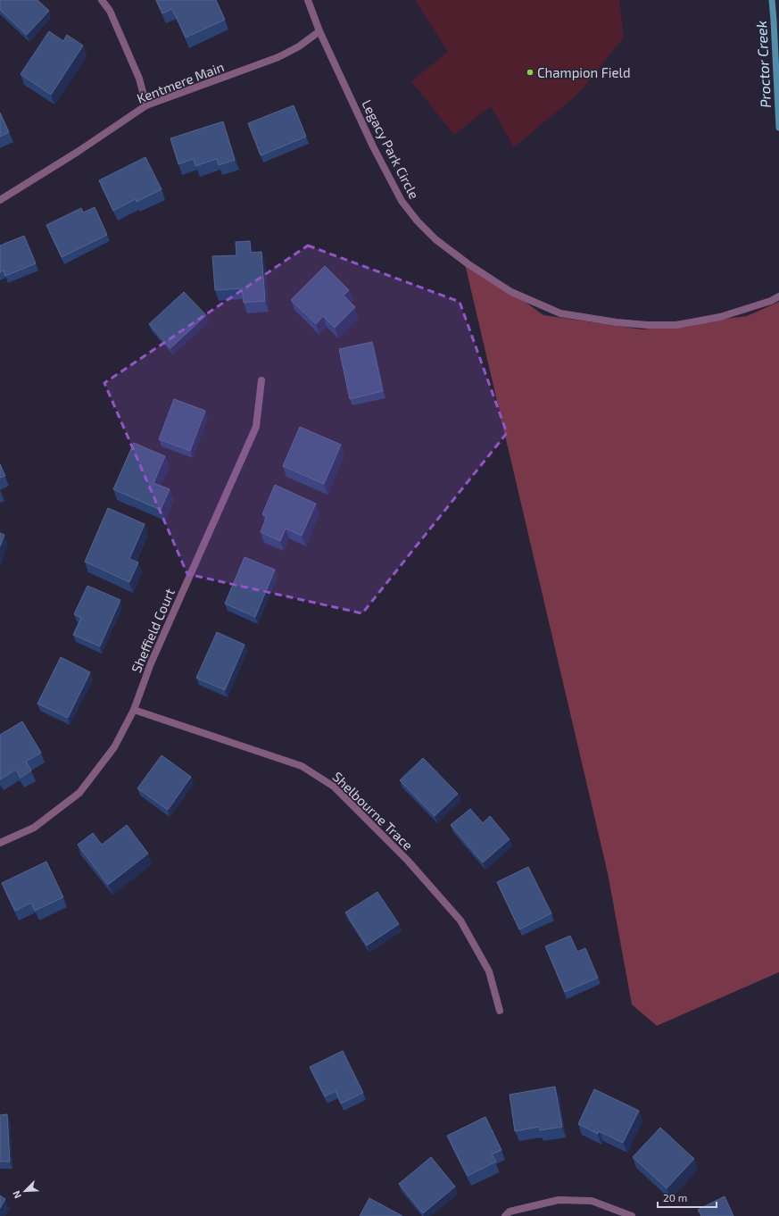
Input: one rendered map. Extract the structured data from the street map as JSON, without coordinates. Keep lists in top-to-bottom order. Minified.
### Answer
{"streets":{"street":["Kentmere Main","Legacy Park Circle","Sheffield Court","Shelbourne Trace"]},"crossings":[["Kentmere Main","Legacy Park Circle"],["Sheffield Court","Shelbourne Trace"]],"water":["Proctor Creek"],"places":["Champion Field"],"scale_bar":"20 m","north":"bottom left"}
